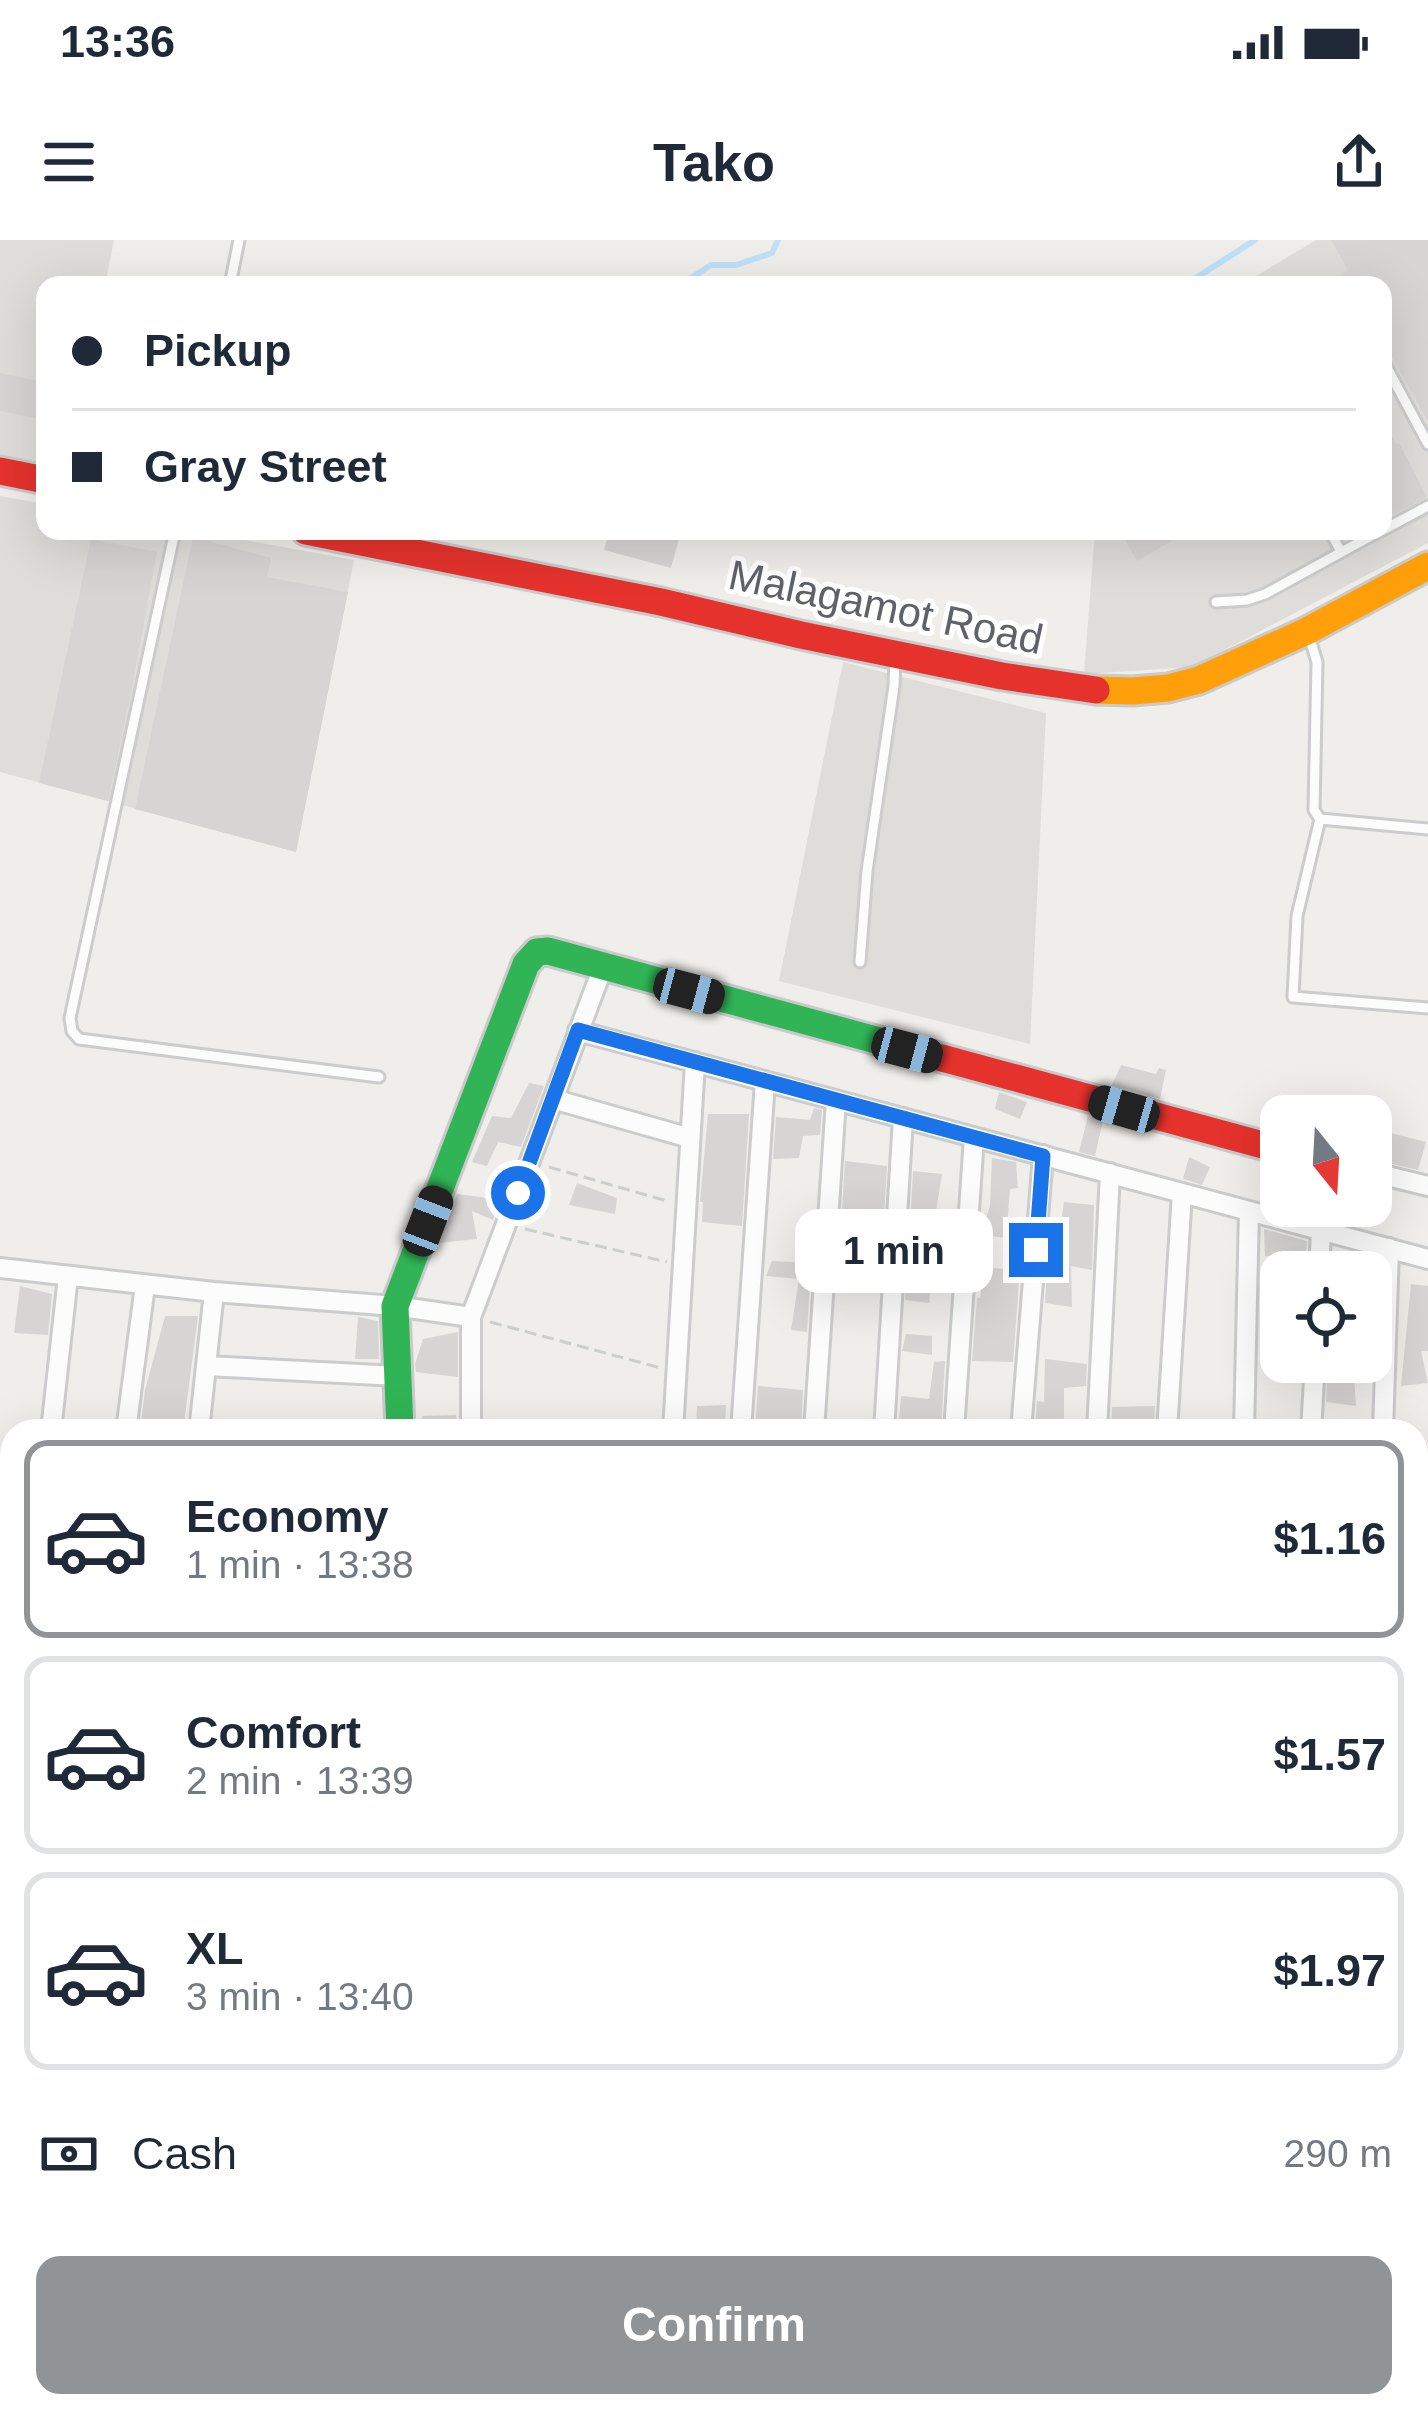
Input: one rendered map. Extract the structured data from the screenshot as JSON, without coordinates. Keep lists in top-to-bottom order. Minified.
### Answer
{"streets":{"street":["Malagamot Road"]},"north":"bottom","page":{"status":"13:36","header":"Tako","banner":["Pickup","Gray Street"],"bubble":"1 min","list":[{"name":"Economy","note":"1 min · 13:38","value":"$1.16"},{"name":"Comfort","note":"2 min · 13:39","value":"$1.57"},{"name":"XL","note":"3 min · 13:40","value":"$1.97"}],"pay":["Cash","290 m"],"buttons":"Confirm"}}
